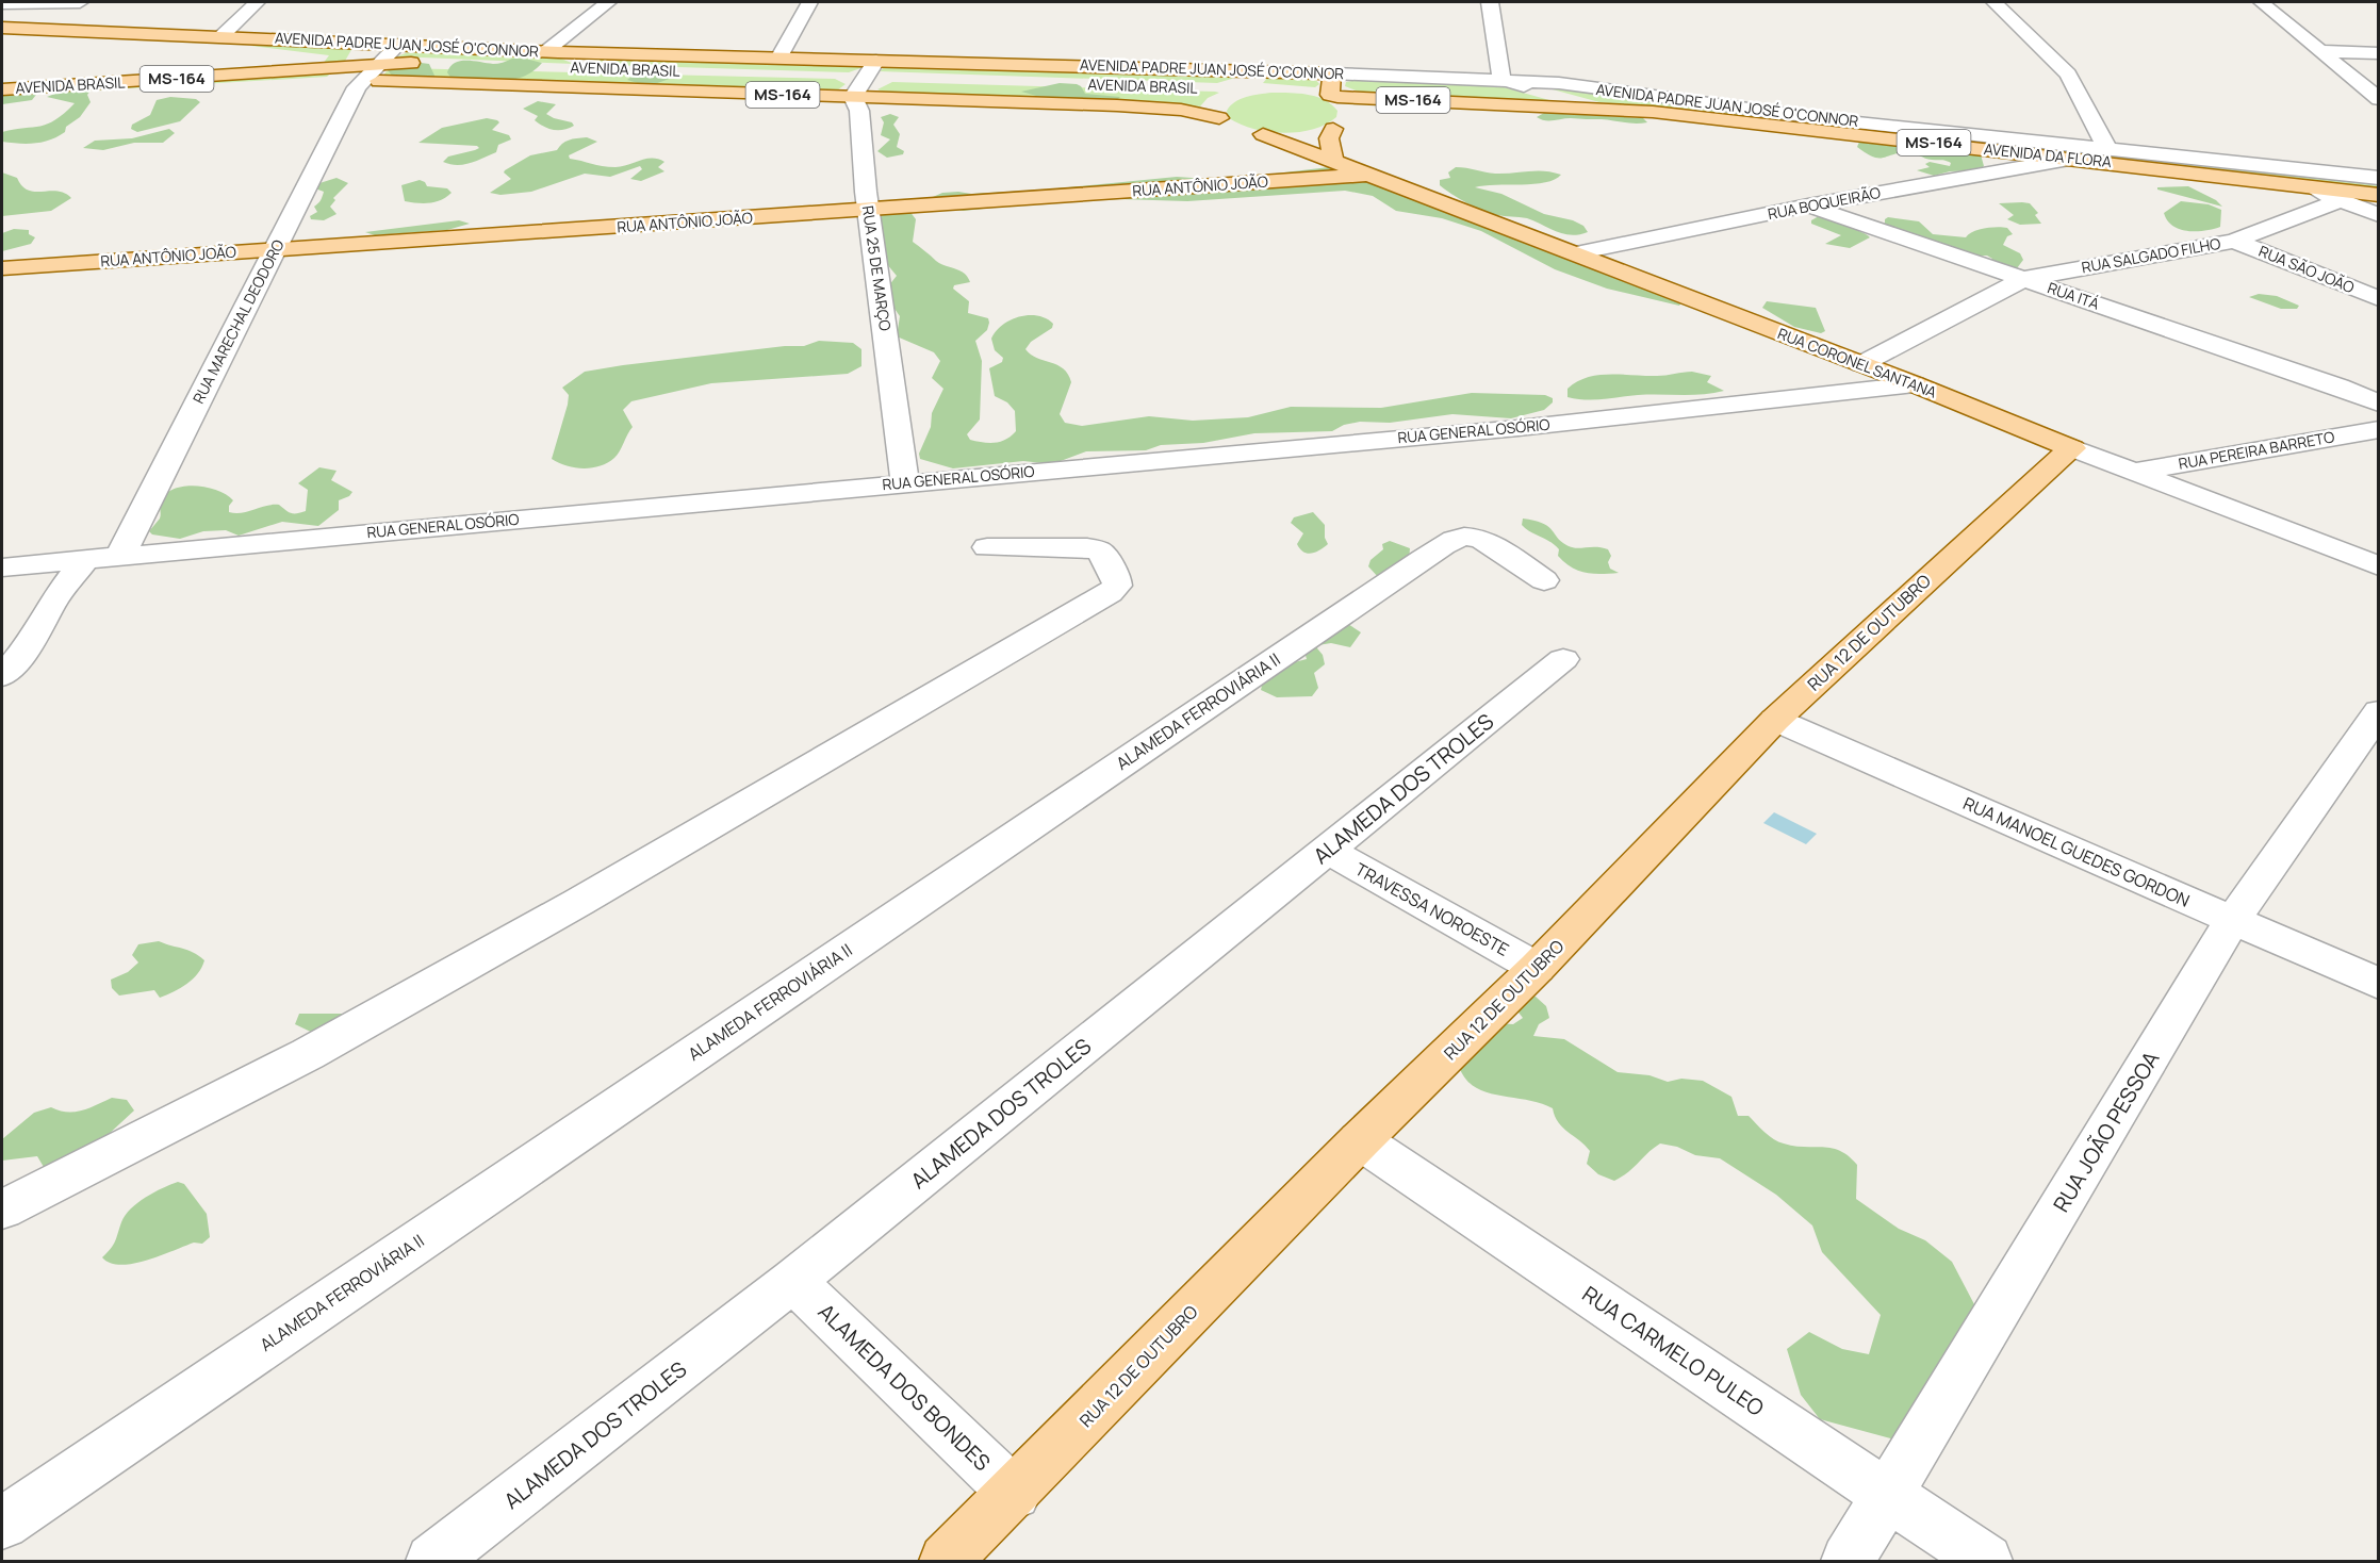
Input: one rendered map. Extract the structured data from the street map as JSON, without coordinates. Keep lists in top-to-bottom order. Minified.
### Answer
{"streets":{"main road":["AVENIDA PADRE JUAN JOSÉ O'CONNOR","AVENIDA BRASIL","MS-164","AVENIDA DA FLORA","RUA ANTÔNIO JOÃO","RUA CORONEL SANTANA","RUA 12 DE OUTUBRO"],"street":["RUA BOQUEIRÃO","RUA SALGADO FILHO","RUA 25 DE MARÇO","RUA SÃO JOÃO","RUA ITÁ","RUA MARECHAL DEODORO","RUA GENERAL OSÓRIO","RUA PEREIRA BARRETO","ALAMEDA FERROVIÁRIA II","ALAMEDA DOS TROLES","RUA MANOEL GUEDES GORDON","TRAVESSA NOROESTE","RUA JOÃO PESSOA","RUA CARMELO PULEO","ALAMEDA DOS BONDES"]},"crossings":[["AVENIDA PADRE JUAN JOSÉ O'CONNOR","AVENIDA BRASIL"],["AVENIDA PADRE JUAN JOSÉ O'CONNOR","MS-164"],["AVENIDA PADRE JUAN JOSÉ O'CONNOR","RUA MARECHAL DEODORO"],["AVENIDA BRASIL","MS-164"],["AVENIDA BRASIL","RUA 25 DE MARÇO"],["AVENIDA BRASIL","RUA MARECHAL DEODORO"],["MS-164","AVENIDA DA FLORA"],["MS-164","RUA CORONEL SANTANA"],["AVENIDA DA FLORA","RUA BOQUEIRÃO"],["RUA ANTÔNIO JOÃO","RUA 25 DE MARÇO"],["RUA ANTÔNIO JOÃO","RUA MARECHAL DEODORO"],["RUA ANTÔNIO JOÃO","RUA CORONEL SANTANA"],["RUA BOQUEIRÃO","RUA ITÁ"],["RUA BOQUEIRÃO","RUA CORONEL SANTANA"],["RUA SALGADO FILHO","RUA SÃO JOÃO"],["RUA SALGADO FILHO","RUA ITÁ"],["RUA SALGADO FILHO","RUA CORONEL SANTANA"],["RUA 25 DE MARÇO","RUA GENERAL OSÓRIO"],["RUA MARECHAL DEODORO","RUA GENERAL OSÓRIO"],["RUA CORONEL SANTANA","RUA GENERAL OSÓRIO"],["RUA CORONEL SANTANA","RUA PEREIRA BARRETO"],["RUA CORONEL SANTANA","RUA 12 DE OUTUBRO"],["RUA 12 DE OUTUBRO","RUA MANOEL GUEDES GORDON"],["RUA 12 DE OUTUBRO","TRAVESSA NOROESTE"],["RUA 12 DE OUTUBRO","RUA CARMELO PULEO"],["RUA 12 DE OUTUBRO","ALAMEDA DOS BONDES"],["ALAMEDA DOS TROLES","TRAVESSA NOROESTE"],["ALAMEDA DOS TROLES","ALAMEDA DOS BONDES"],["RUA MANOEL GUEDES GORDON","RUA JOÃO PESSOA"],["RUA JOÃO PESSOA","RUA CARMELO PULEO"]]}
